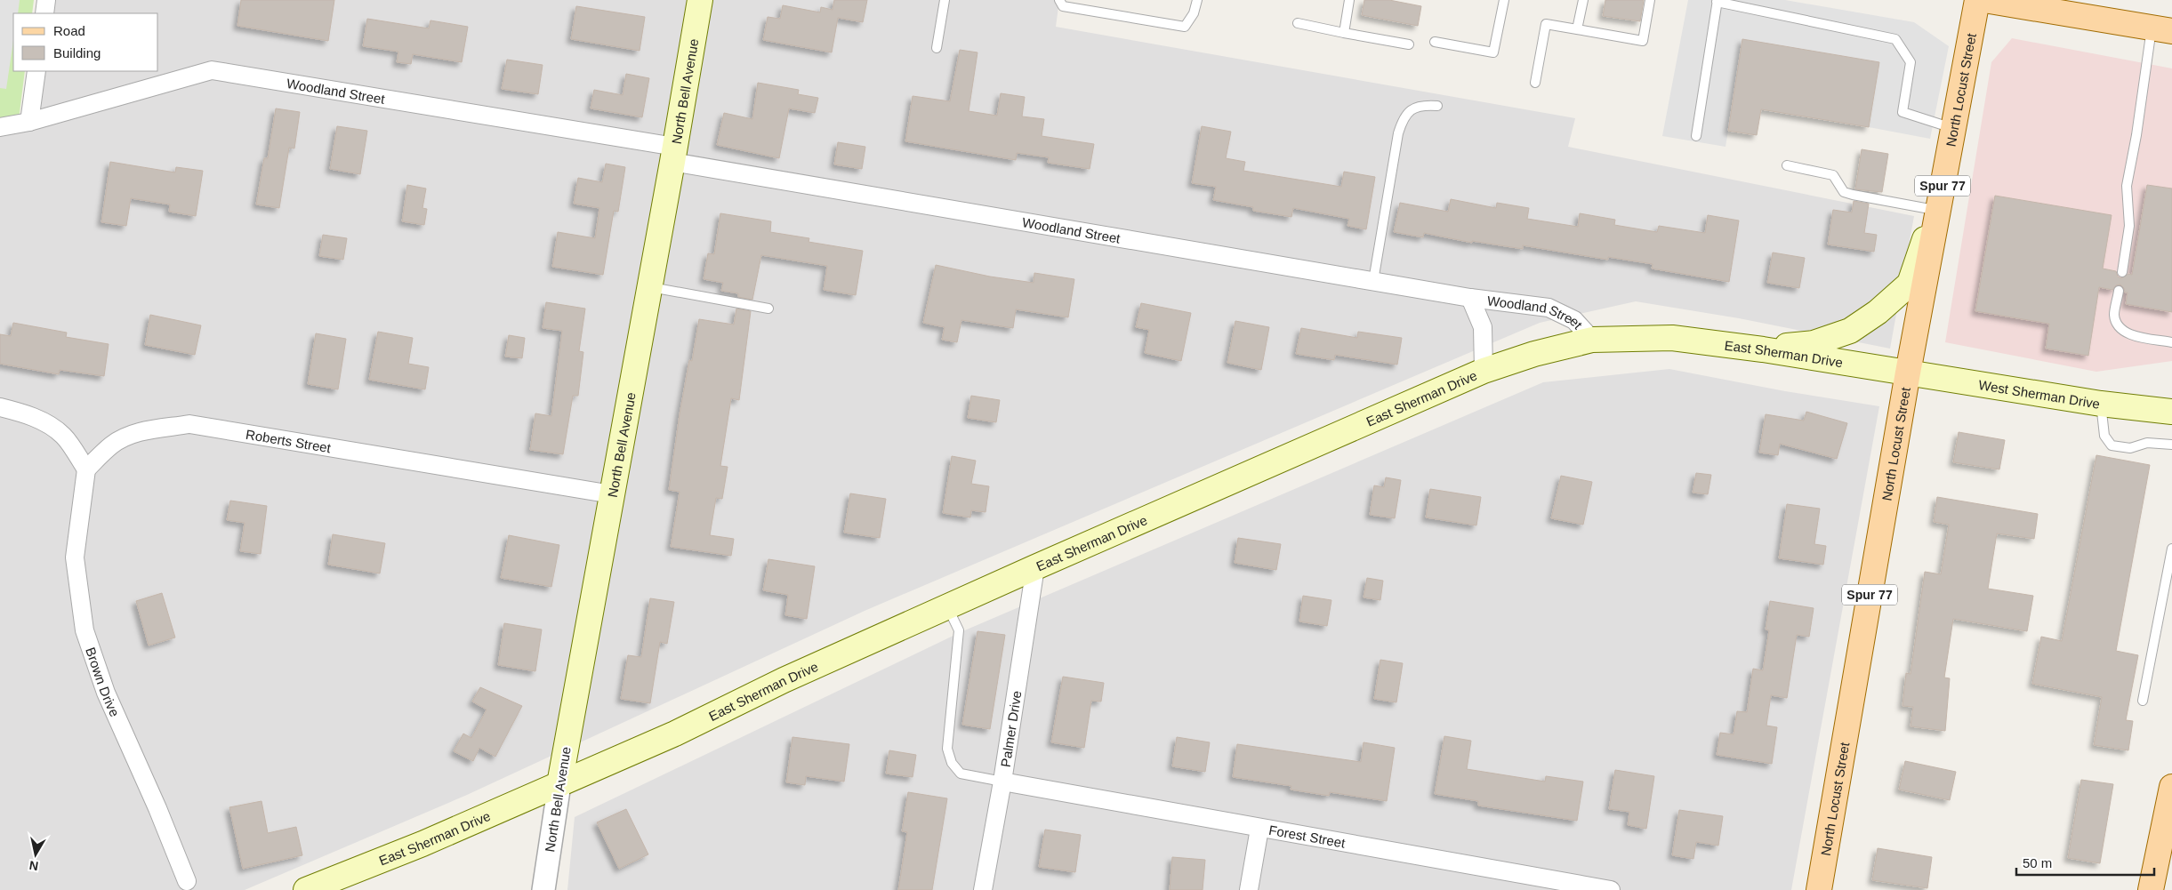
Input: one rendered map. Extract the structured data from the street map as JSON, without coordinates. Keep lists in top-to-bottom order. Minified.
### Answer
{"streets":{"main road":["North Bell Avenue","North Locust Street","Spur 77","East Sherman Drive","West Sherman Drive"],"street":["Woodland Street","Roberts Street","Brown Drive","Palmer Drive","Forest Street"]},"crossings":[["Woodland Street","North Bell Avenue"],["Woodland Street","East Sherman Drive"],["North Bell Avenue","East Sherman Drive"],["North Bell Avenue","Roberts Street"],["North Locust Street","East Sherman Drive"],["North Locust Street","West Sherman Drive"],["East Sherman Drive","West Sherman Drive"],["East Sherman Drive","Palmer Drive"],["Roberts Street","Brown Drive"],["Palmer Drive","Forest Street"]],"legend":["Road","Building"],"scale_bar":"50 m","north":"bottom"}
